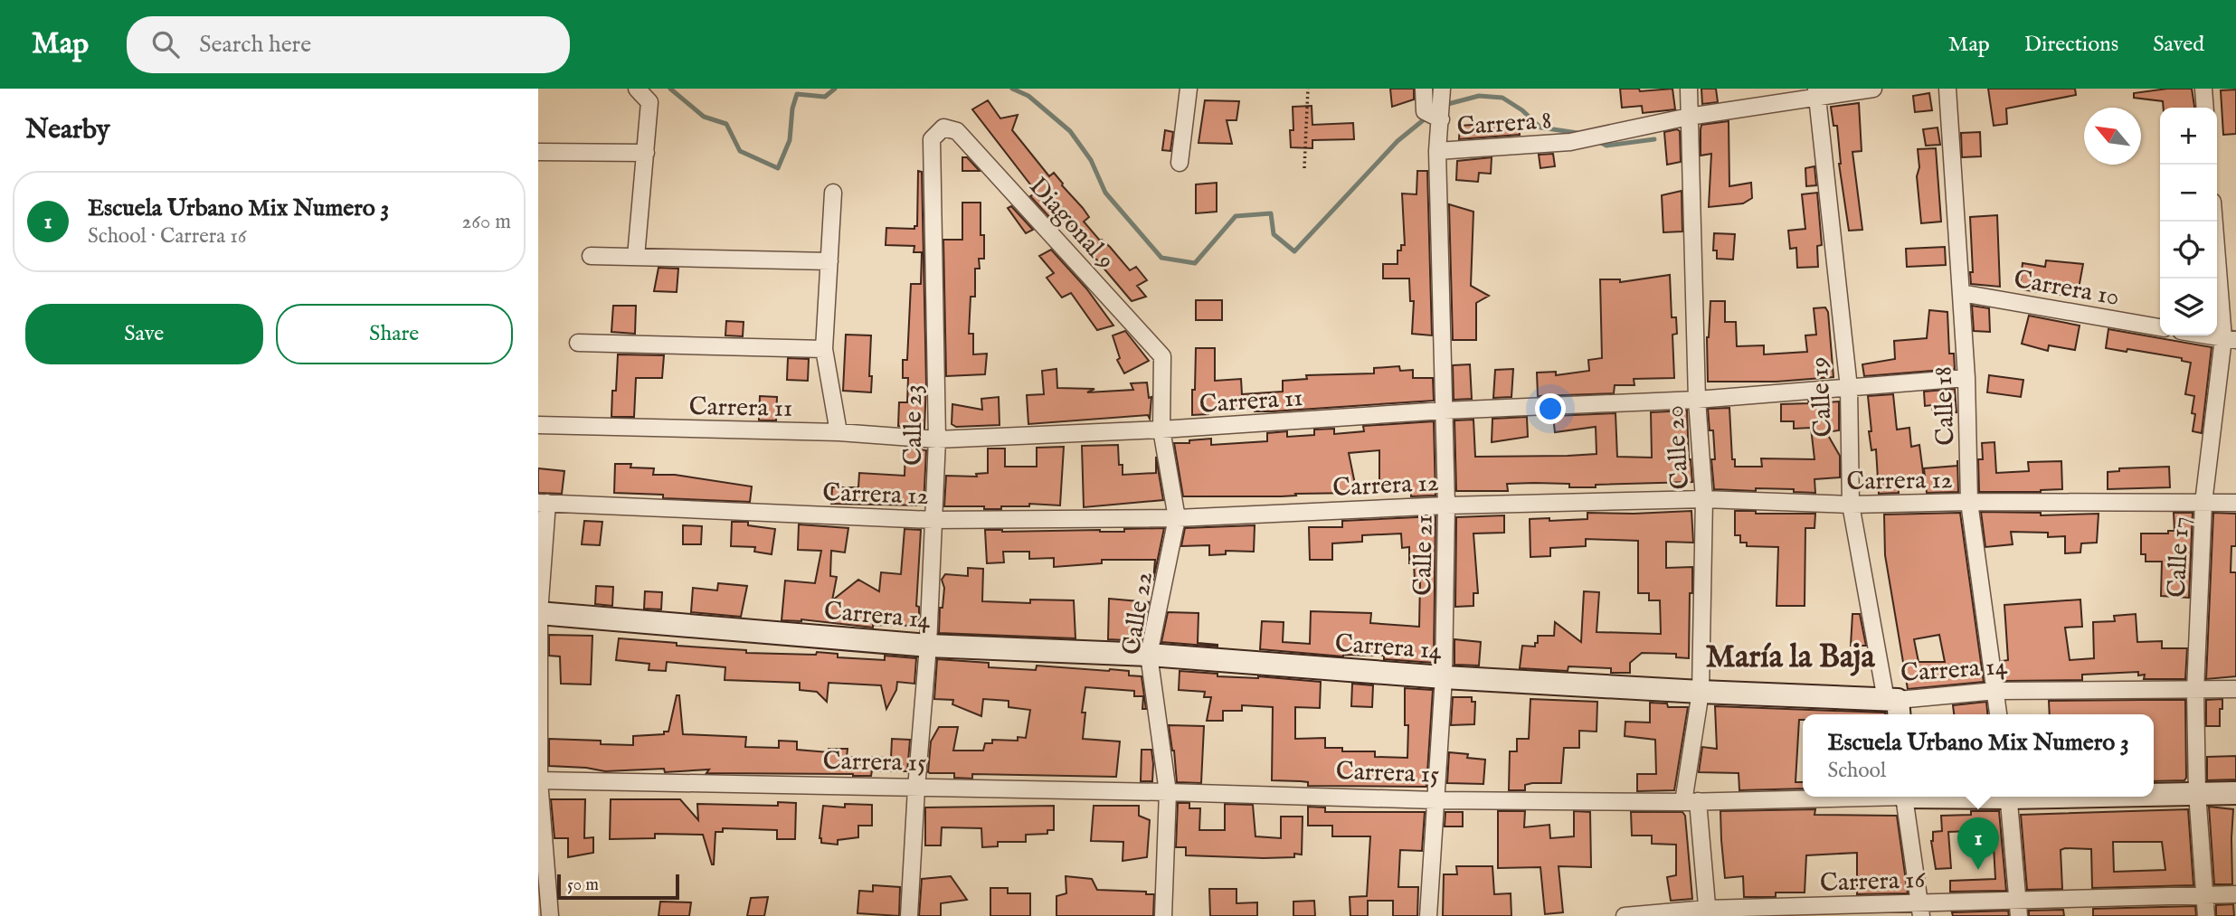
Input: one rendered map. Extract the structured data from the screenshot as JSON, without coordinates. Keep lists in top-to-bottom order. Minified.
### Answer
{"streets":{"street":["Carrera 8","Diagonal 9","Carrera 10","Calle 19","Carrera 11","Calle 18","Calle 23","Calle 20","Carrera 12","Calle 21","Calle 17","Calle 22","Carrera 14","Carrera 15","Carrera 16"]},"crossings":[["Carrera 8","Calle 19"],["Carrera 8","Calle 20"],["Carrera 8","Calle 21"],["Diagonal 9","Calle 23"],["Diagonal 9","Calle 22"],["Carrera 10","Calle 18"],["Calle 19","Carrera 11"],["Calle 19","Carrera 12"],["Calle 19","Carrera 14"],["Carrera 11","Calle 18"],["Carrera 11","Calle 23"],["Carrera 11","Calle 20"],["Carrera 11","Calle 21"],["Carrera 11","Calle 22"],["Calle 18","Carrera 12"],["Calle 18","Carrera 14"],["Calle 23","Carrera 12"],["Calle 23","Carrera 14"],["Calle 23","Carrera 15"],["Calle 20","Carrera 12"],["Calle 20","Carrera 14"],["Calle 20","Carrera 15"],["Calle 20","Carrera 16"],["Carrera 12","Calle 21"],["Carrera 12","Calle 17"],["Carrera 12","Calle 22"],["Calle 21","Carrera 14"],["Calle 21","Carrera 15"],["Calle 17","Carrera 14"],["Calle 17","Carrera 15"],["Calle 17","Carrera 16"],["Calle 22","Carrera 14"],["Calle 22","Carrera 15"]],"districts":["María la Baja"],"scale_bar":"50 m","north":"top left","page":{"header":"Map","search":"Search here","nav":["Map","Directions","Saved"],"heading":"Nearby","map_buttons":["+","−"],"list":[{"mark":"1","name":"Escuela Urbano Mix Numero 3","note":"School · Carrera 16","value":"260 m"}],"buttons":["Save","Share"],"popup":["Escuela Urbano Mix Numero 3","School"],"pins":"1","scale":"50 m"}}
